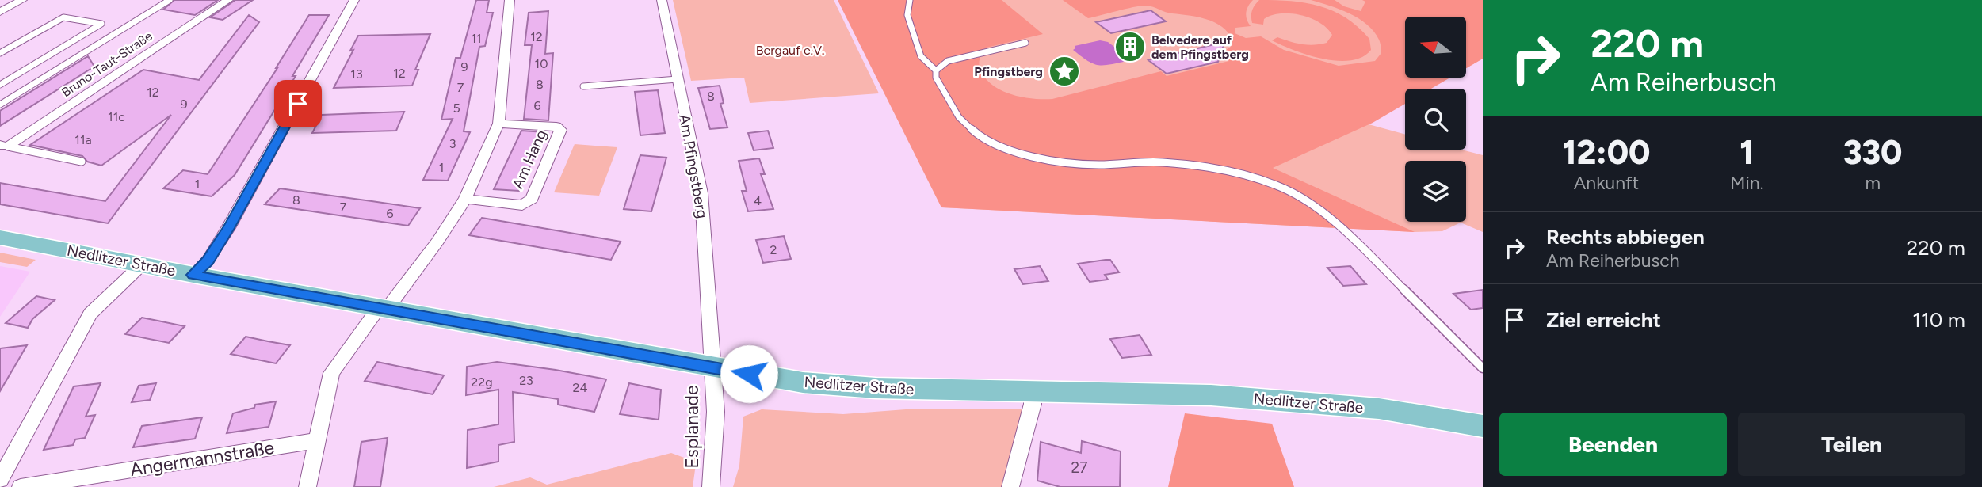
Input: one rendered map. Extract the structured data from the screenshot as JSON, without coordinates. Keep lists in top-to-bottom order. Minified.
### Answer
{"streets":{"main road":["Nedlitzer Straße"],"street":["Bruno-Taut-Straße","Am Hang","Am Pfingstberg","Esplanade","Angermannstraße"]},"crossings":[["Am Pfingstberg","Nedlitzer Straße"],["Am Pfingstberg","Esplanade"],["Nedlitzer Straße","Esplanade"]],"parks":["Bergauf e.V."],"places":{"building":["Belvedere auf dem Pfingstberg"],"place":["Pfingstberg"]},"house_numbers":["12","11","10","9","12","13","8","7","12","8","9","6","5","11c","11a","3","1","1","8","4","7","6","2","23","22g","24","27"],"north":"left","page":{"turn":["220 m","Am Reiherbusch"],"eta":["12:00","Ankunft","1","Min.","330","m"],"list":[{"name":"Rechts abbiegen","note":"Am Reiherbusch","value":"220 m"},{"name":"Ziel erreicht","value":"110 m"}],"buttons":["Beenden","Teilen"]}}
